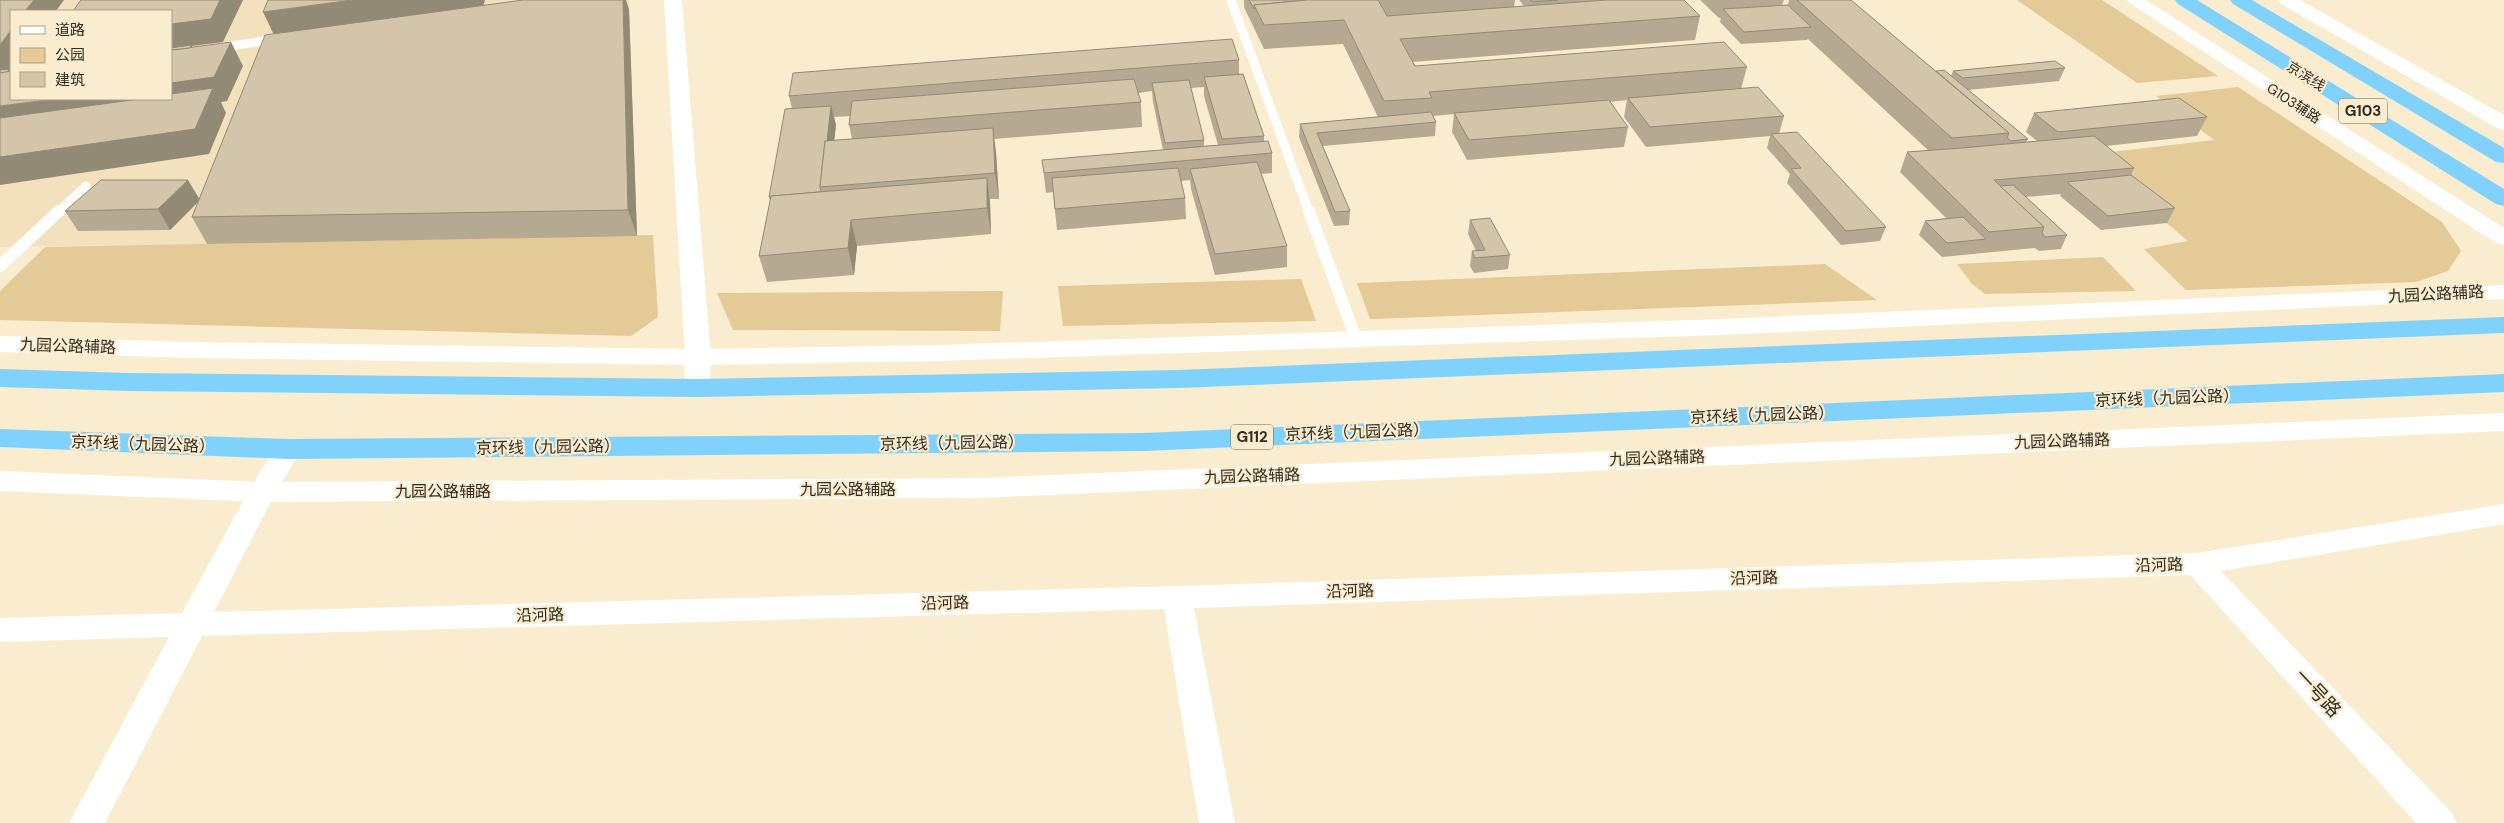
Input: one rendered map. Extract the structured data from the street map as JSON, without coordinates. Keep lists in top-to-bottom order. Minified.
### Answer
{"streets":{"highway":["京滨线","G103","京环线（九园公路）","G112"],"street":["G103辅路","九园公路辅路","沿河路","一号路"]},"crossings":[["沿河路","一号路"]],"legend":["道路","公园","建筑"]}
